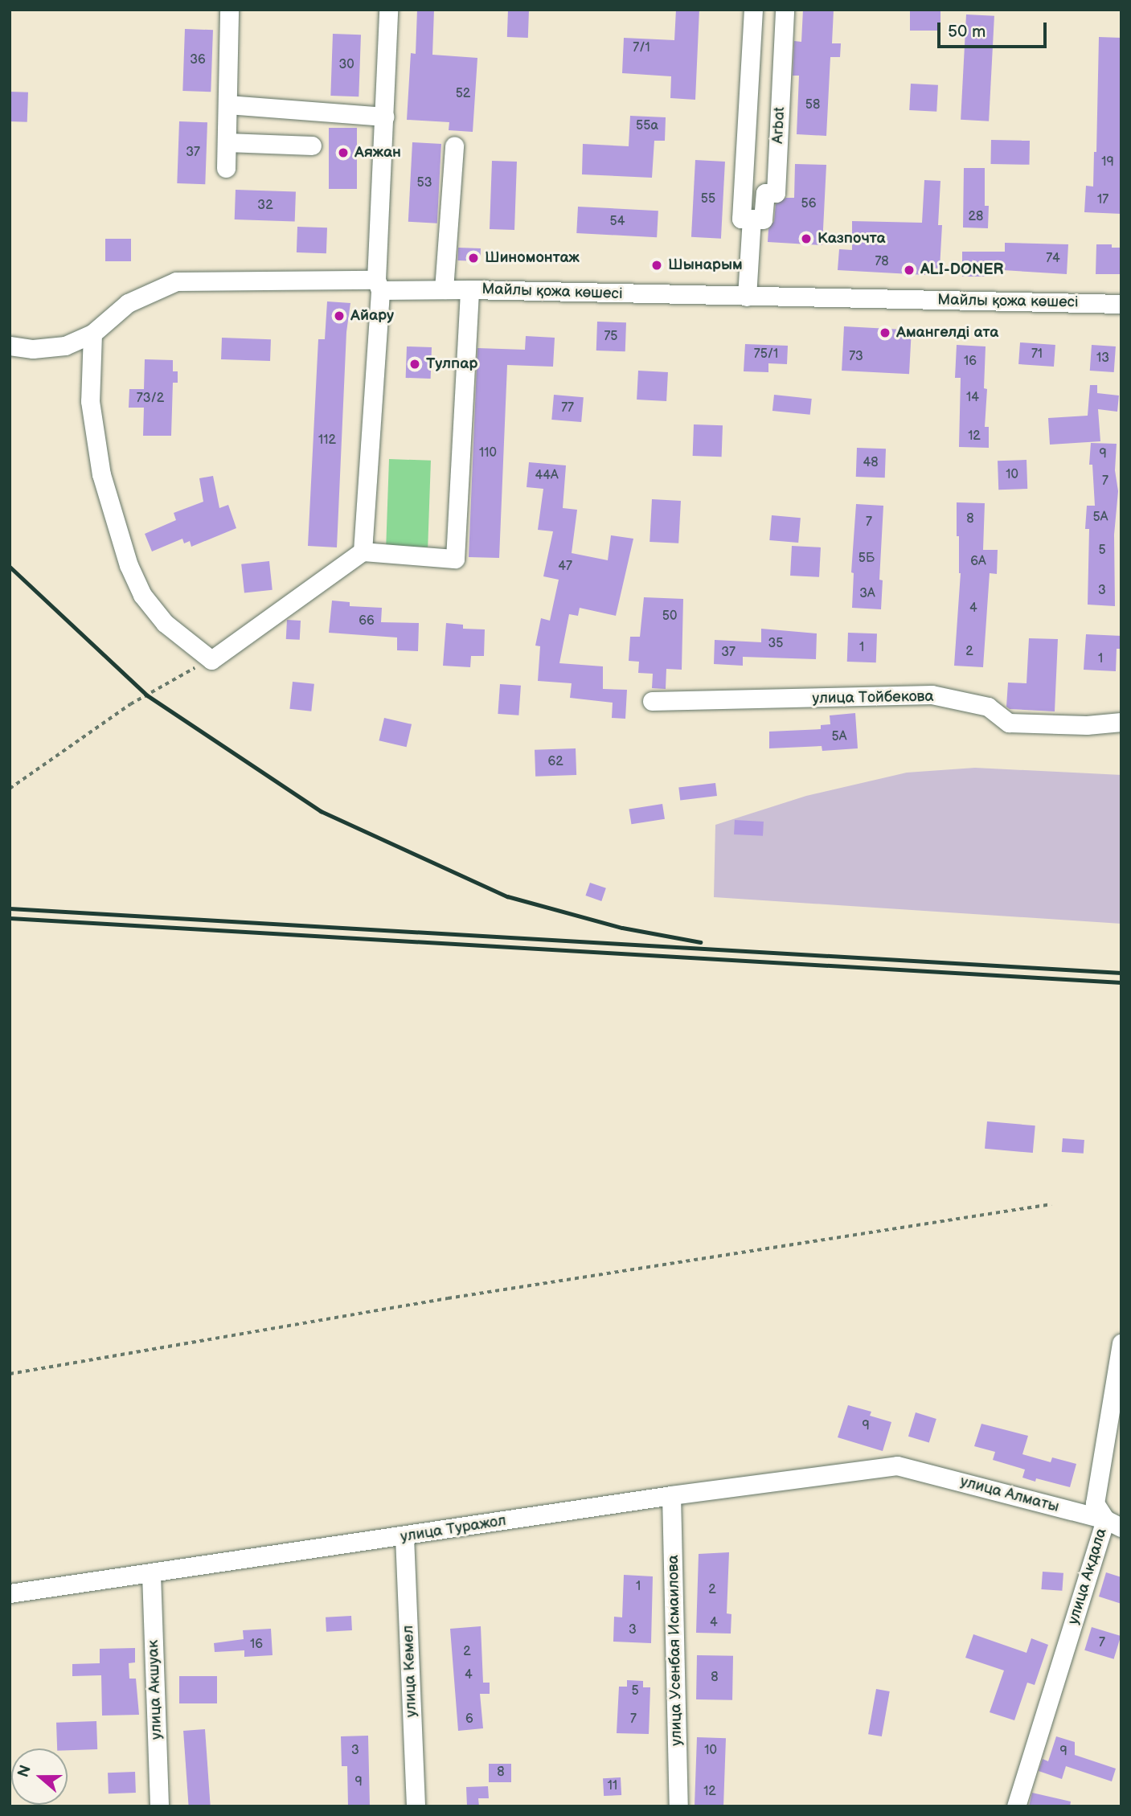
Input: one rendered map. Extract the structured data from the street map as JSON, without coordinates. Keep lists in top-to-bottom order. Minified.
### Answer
{"streets":{"street":["Arbat","Майлы қожа көшесі","улица Тойбекова","улица Алматы","улица Туражол","улица Акдала","улица Усенбая Исмаилова","улица Кемел","улица Акшуак"]},"crossings":[["улица Алматы","улица Туражол"],["улица Алматы","улица Акдала"],["улица Туражол","улица Усенбая Исмаилова"],["улица Туражол","улица Кемел"],["улица Туражол","улица Акшуак"]],"places":["Аяжан","Казпочта","Шиномонтаж","Шынарым","ALI-DONER","Айару","Амангелді ата","Тулпар"],"house_numbers":["7/1","36","30","52","58","55а","37","19","53","55","17","56","32","28","54","74","78","75","75/1","71","73","13","16","14","73/2","77","12","112","110","9","48","10","44А","7","5А","8","7","5","5Б","6А","47","3","3А","4","50","66","35","1","2","37","1","5А","62","9","1","2","4","3","7","16","2","4","8","5","6","7","3","10","9","8","9","11","12"],"scale_bar":"50 m","north":"left"}
